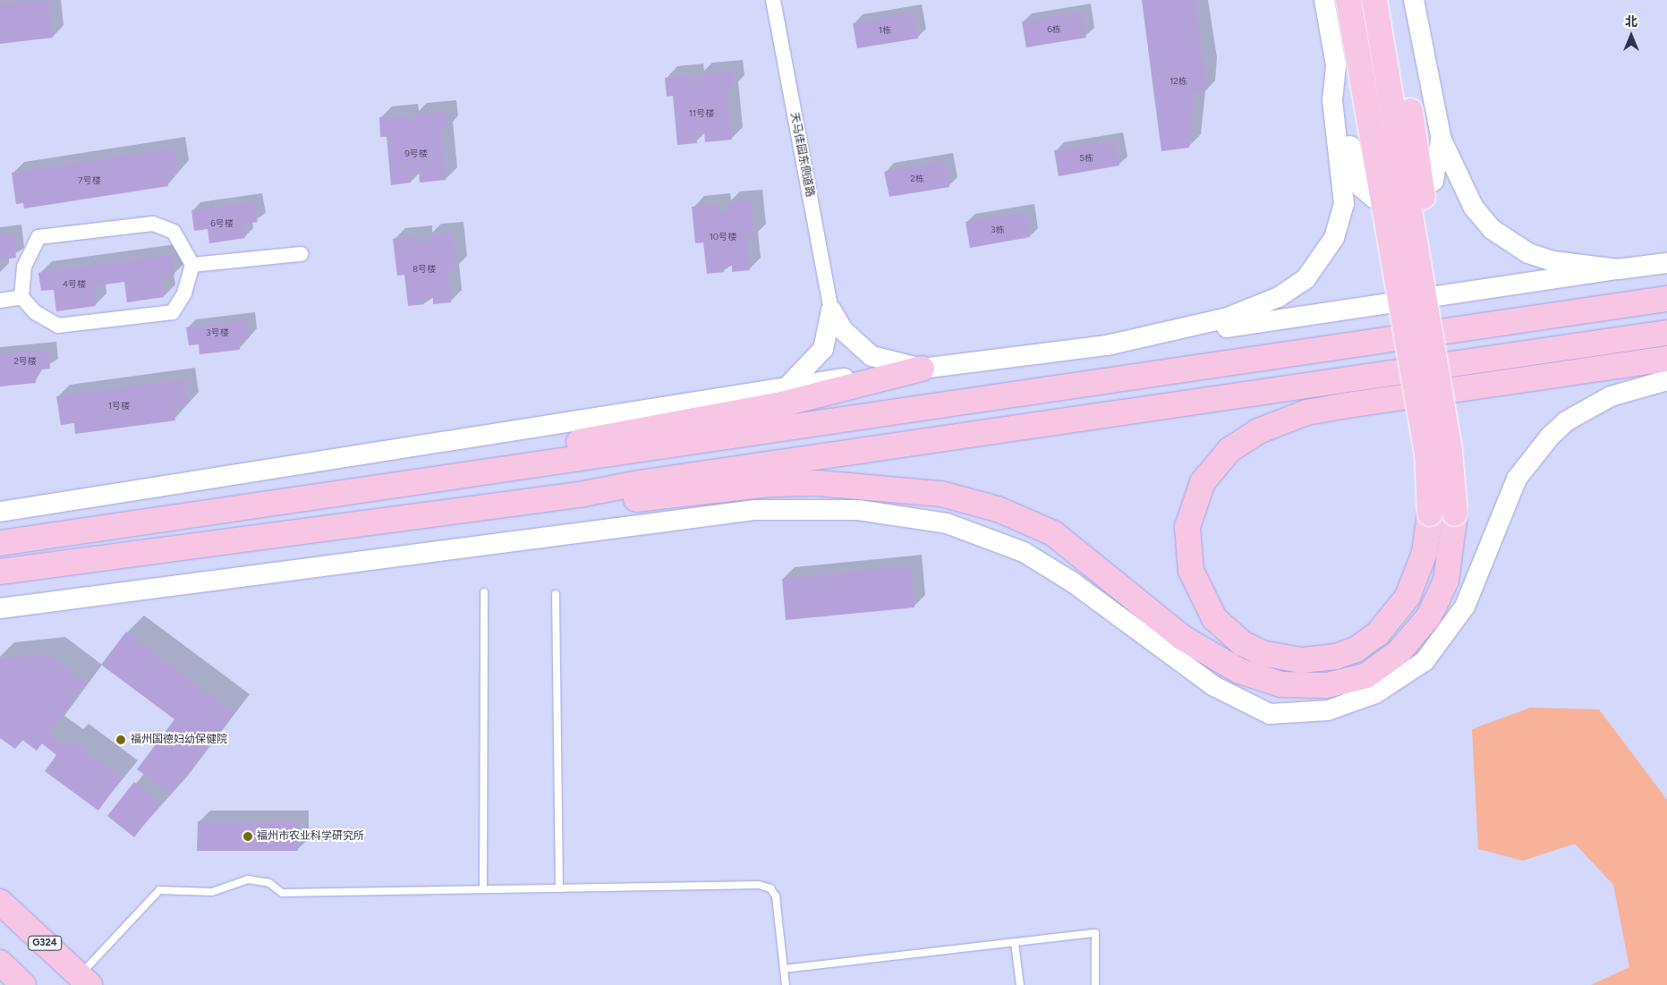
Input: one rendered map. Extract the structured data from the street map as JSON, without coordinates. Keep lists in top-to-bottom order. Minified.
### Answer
{"streets":{"highway":["G324"],"street":["天马佳园东侧道路"]},"places":["福州国德妇幼保健院","福州市农业科学研究所"],"house_numbers":["6栋","1栋","12栋","11号楼","9号楼","5栋","2栋","7号楼","6号楼","3栋","10号楼","8号楼","4号楼","3号楼","2号楼","1号楼"],"north":"top"}
